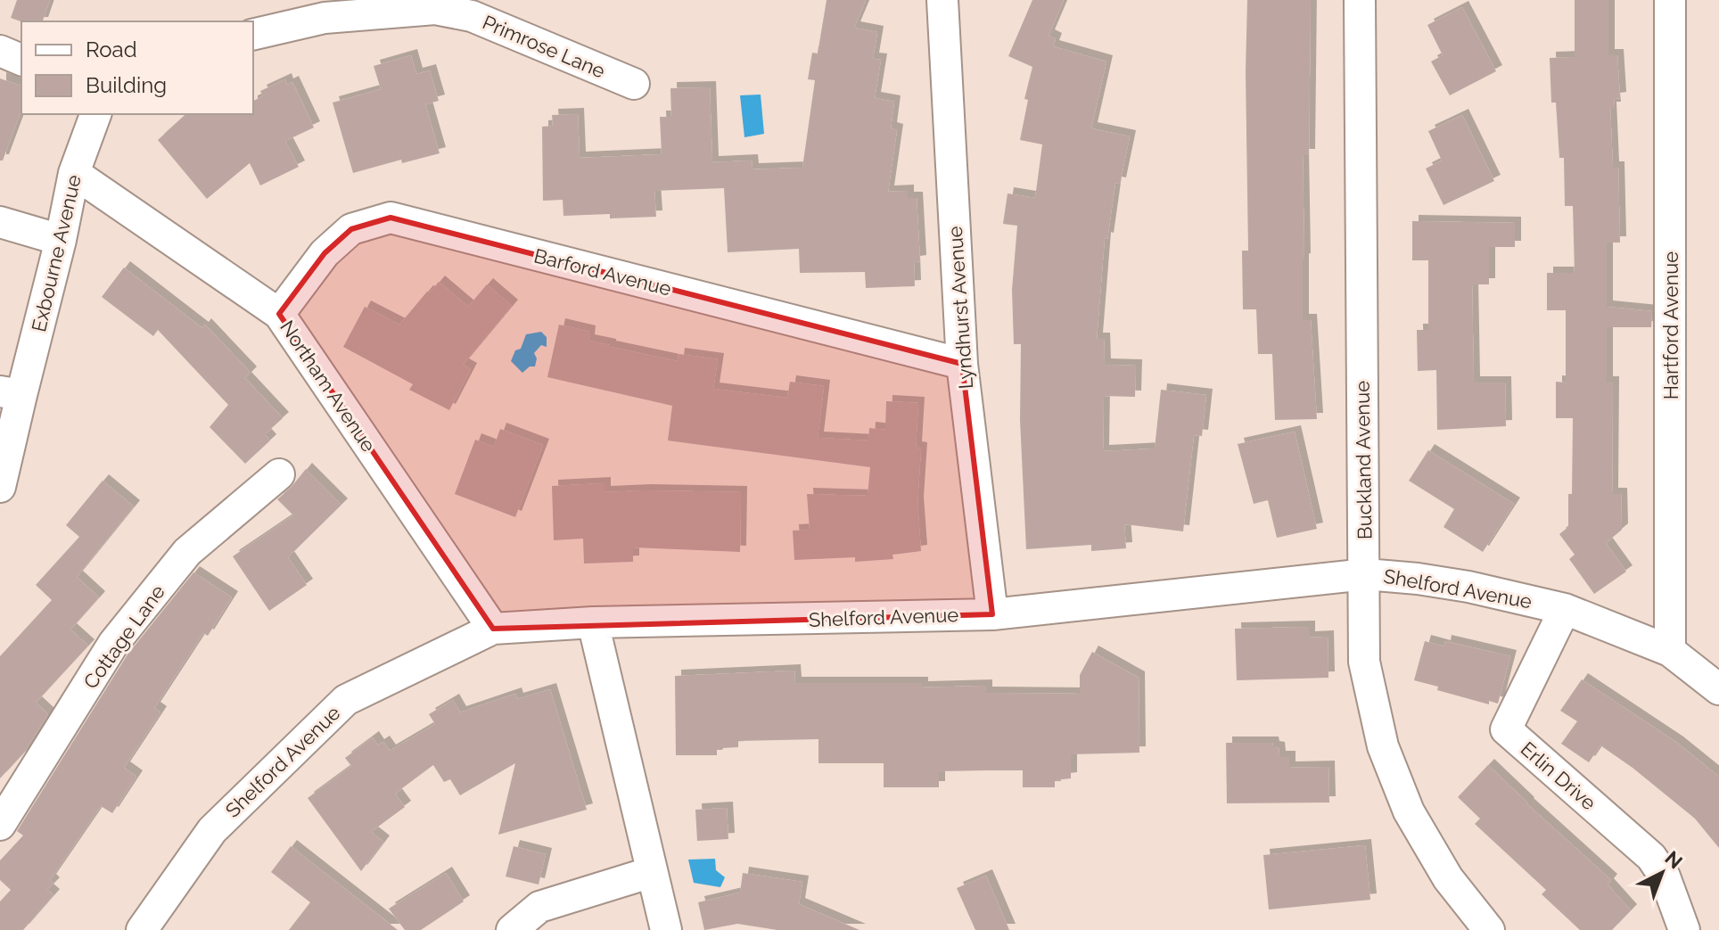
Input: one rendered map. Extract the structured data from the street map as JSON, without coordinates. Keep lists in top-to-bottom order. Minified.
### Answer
{"streets":{"street":["Primrose Lane","Exbourne Avenue","Barford Avenue","Lyndhurst Avenue","Hartford Avenue","Northam Avenue","Buckland Avenue","Shelford Avenue","Cottage Lane","Erlin Drive"]},"crossings":[["Exbourne Avenue","Northam Avenue"],["Barford Avenue","Lyndhurst Avenue"],["Barford Avenue","Northam Avenue"],["Lyndhurst Avenue","Shelford Avenue"],["Hartford Avenue","Shelford Avenue"],["Northam Avenue","Shelford Avenue"],["Buckland Avenue","Shelford Avenue"],["Shelford Avenue","Erlin Drive"]],"legend":["Road","Building"],"north":"top right"}
